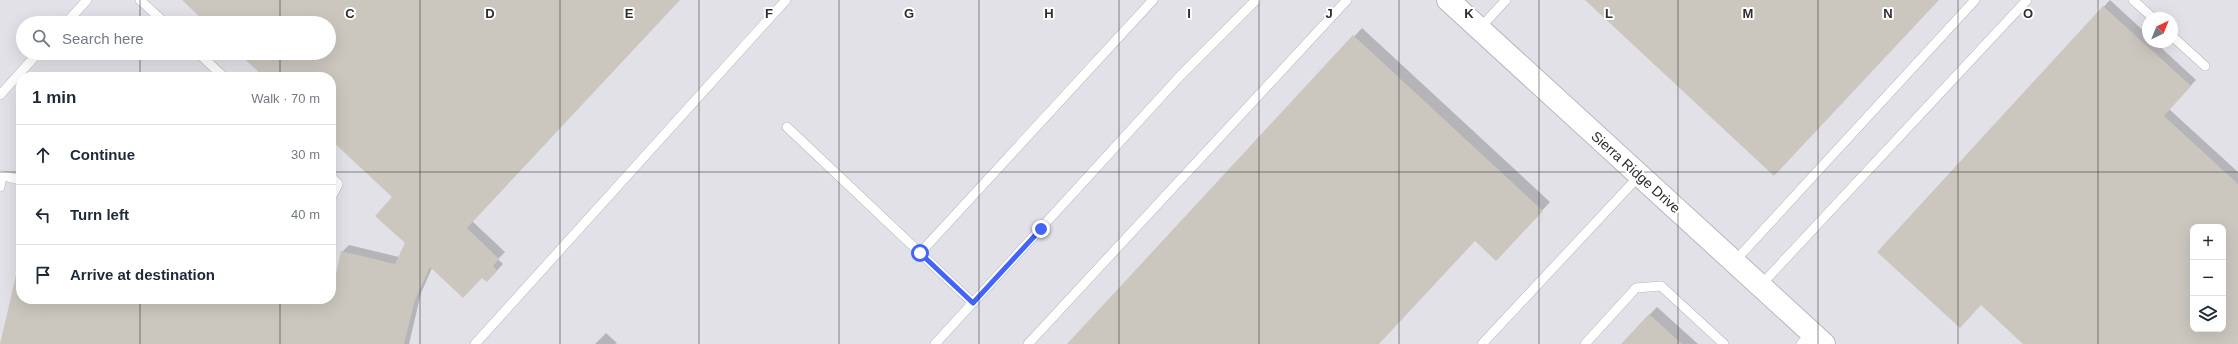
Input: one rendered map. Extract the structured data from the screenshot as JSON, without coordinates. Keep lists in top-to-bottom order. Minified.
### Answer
{"streets":{"street":["Sierra Ridge Drive"]},"north":"top right","page":{"search":"Search here","heading":["1 min","Walk · 70 m"],"list":[["Continue","30 m"],["Turn left","40 m"],"Arrive at destination"],"map_buttons":["+","−"]},"grid":{"columns":["C","D","E","F","G","H","I","J","K","L","M","N","O"]}}
